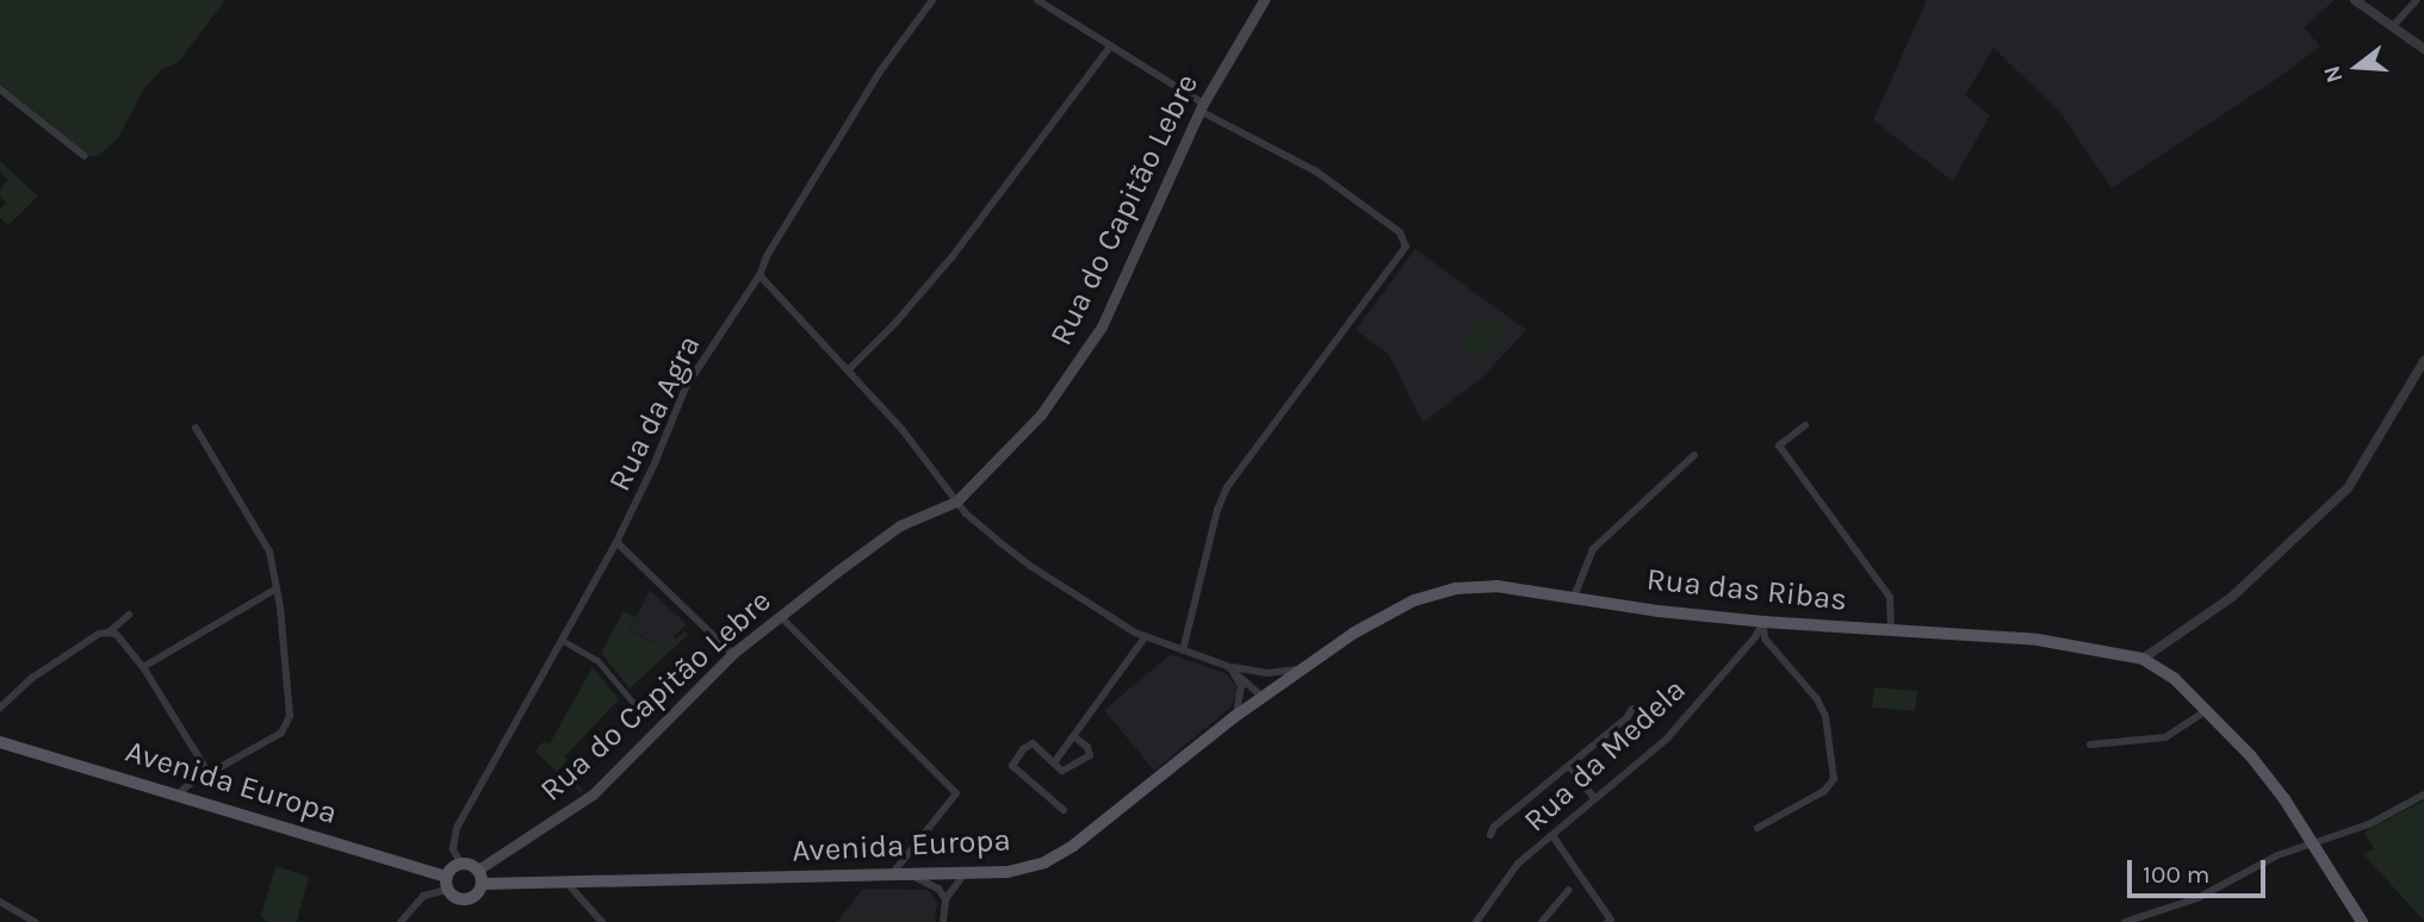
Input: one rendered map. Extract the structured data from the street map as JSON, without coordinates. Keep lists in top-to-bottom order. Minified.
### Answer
{"streets":{"main road":["Rua do Capitão Lebre","Rua das Ribas","Avenida Europa"],"street":["Rua da Agra","Rua da Medela"]},"crossings":[["Rua do Capitão Lebre","Rua da Agra"],["Rua do Capitão Lebre","Avenida Europa"],["Rua da Agra","Avenida Europa"],["Rua das Ribas","Rua da Medela"],["Rua das Ribas","Avenida Europa"]],"scale_bar":"100 m","north":"left"}
